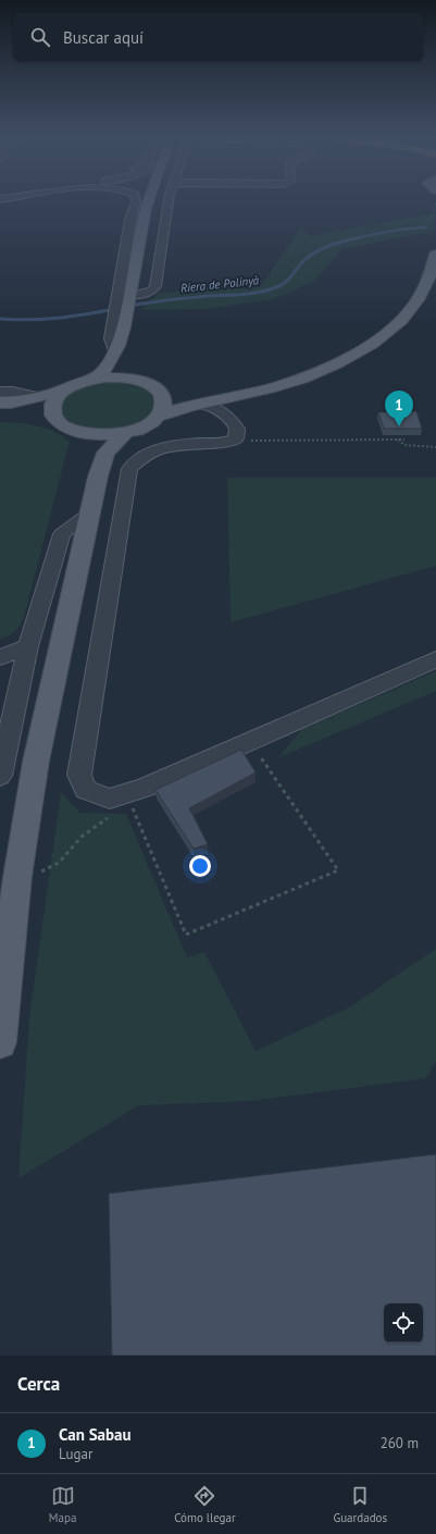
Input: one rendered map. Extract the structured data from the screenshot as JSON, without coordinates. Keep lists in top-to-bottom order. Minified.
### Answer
{"water":["Riera de Polinyà"],"page":{"search":"Buscar aquí","pins":"1","heading":"Cerca","list":[{"mark":"1","name":"Can Sabau","note":"Lugar","value":"260 m"}],"nav":["Mapa","Cómo llegar","Guardados"]}}
